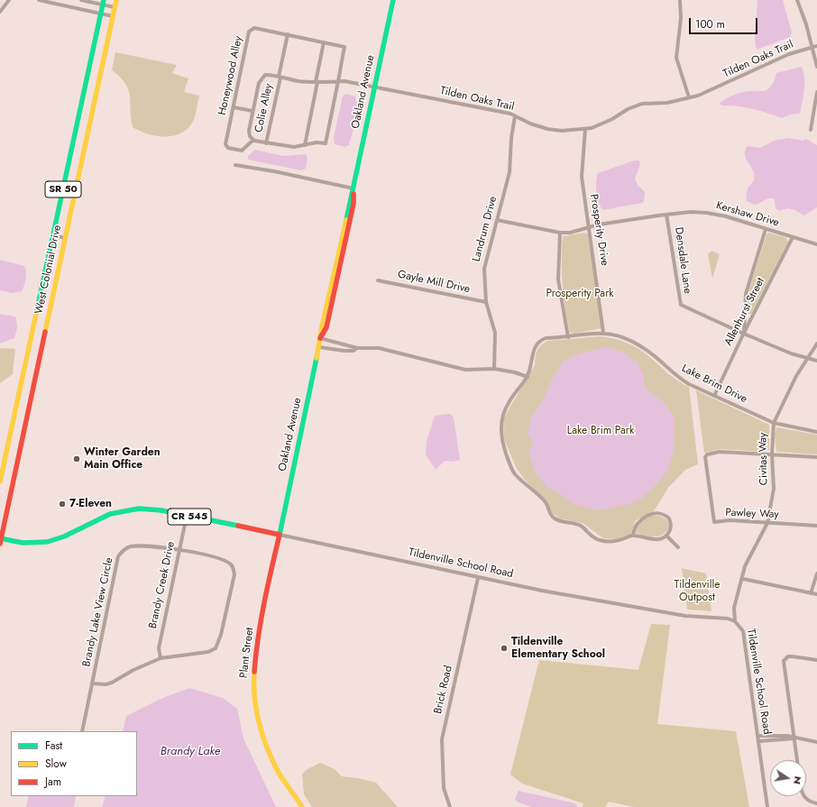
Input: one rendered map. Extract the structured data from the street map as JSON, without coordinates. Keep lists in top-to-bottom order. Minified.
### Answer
{"streets":{"main road":["Oakland Avenue","SR 50","West Colonial Drive","CR 545","Tildenville School Road","Plant Street"],"street":["Tilden Oaks Trail","Honeywood Alley","Colie Alley","Kershaw Drive","Landrum Drive","Prosperity Drive","Densdale Lane","Gayle Mill Drive","Allenhurst Street","Lake Brim Drive","Civitas Way","Pawley Way","Brandy Creek Drive","Brandy Lake View Circle","Brick Road"]},"crossings":[["Tilden Oaks Trail","Honeywood Alley"],["Tilden Oaks Trail","Oakland Avenue"],["Tilden Oaks Trail","Colie Alley"],["Tilden Oaks Trail","Landrum Drive"],["Tilden Oaks Trail","Prosperity Drive"],["Honeywood Alley","Colie Alley"],["Oakland Avenue","Tildenville School Road"],["Oakland Avenue","Plant Street"],["Kershaw Drive","Prosperity Drive"],["Kershaw Drive","Densdale Lane"],["Kershaw Drive","Allenhurst Street"],["Landrum Drive","Gayle Mill Drive"],["Prosperity Drive","Lake Brim Drive"],["Densdale Lane","Allenhurst Street"],["West Colonial Drive","Tildenville School Road"],["Allenhurst Street","Lake Brim Drive"],["Lake Brim Drive","Civitas Way"],["Civitas Way","Pawley Way"],["Civitas Way","Tildenville School Road"],["Tildenville School Road","Brandy Creek Drive"],["Tildenville School Road","Plant Street"],["Tildenville School Road","Brick Road"],["Brandy Creek Drive","Brandy Lake View Circle"]],"water":["Brandy Lake"],"parks":["Prosperity Park","Lake Brim Park","Tildenville Outpost"],"places":["Winter Garden Main Office","7-Eleven","Tildenville Elementary School"],"legend":["Fast","Slow","Jam"],"scale_bar":"100 m","north":"right"}
